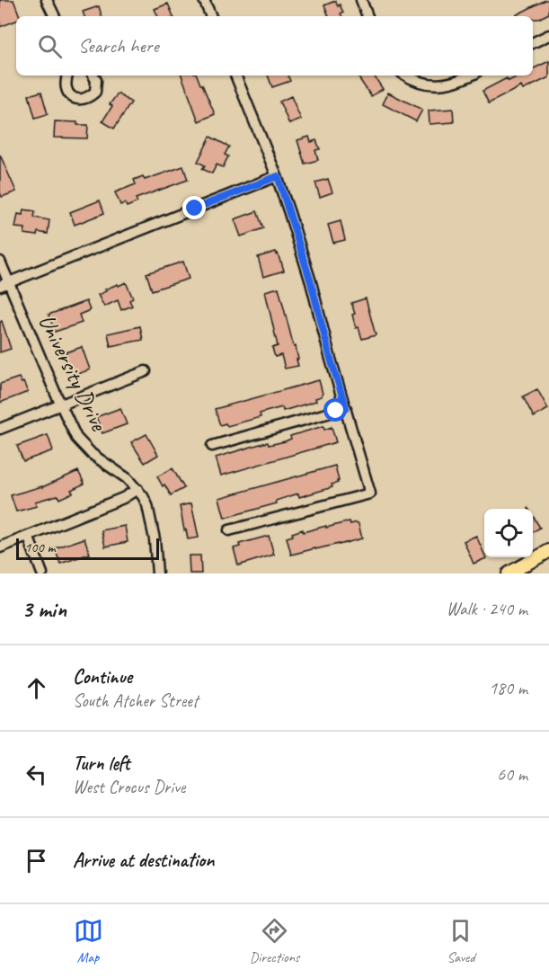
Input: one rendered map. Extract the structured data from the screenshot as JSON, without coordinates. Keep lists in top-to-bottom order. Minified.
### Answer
{"streets":{"street":["University Drive"]},"scale_bar":"100 m","page":{"search":"Search here","scale":"100 m","heading":["3 min","Walk · 240 m"],"list":[["Continue","South Atcher Street","180 m"],["Turn left","West Crocus Drive","60 m"],"Arrive at destination"],"nav":["Map","Directions","Saved"]}}
